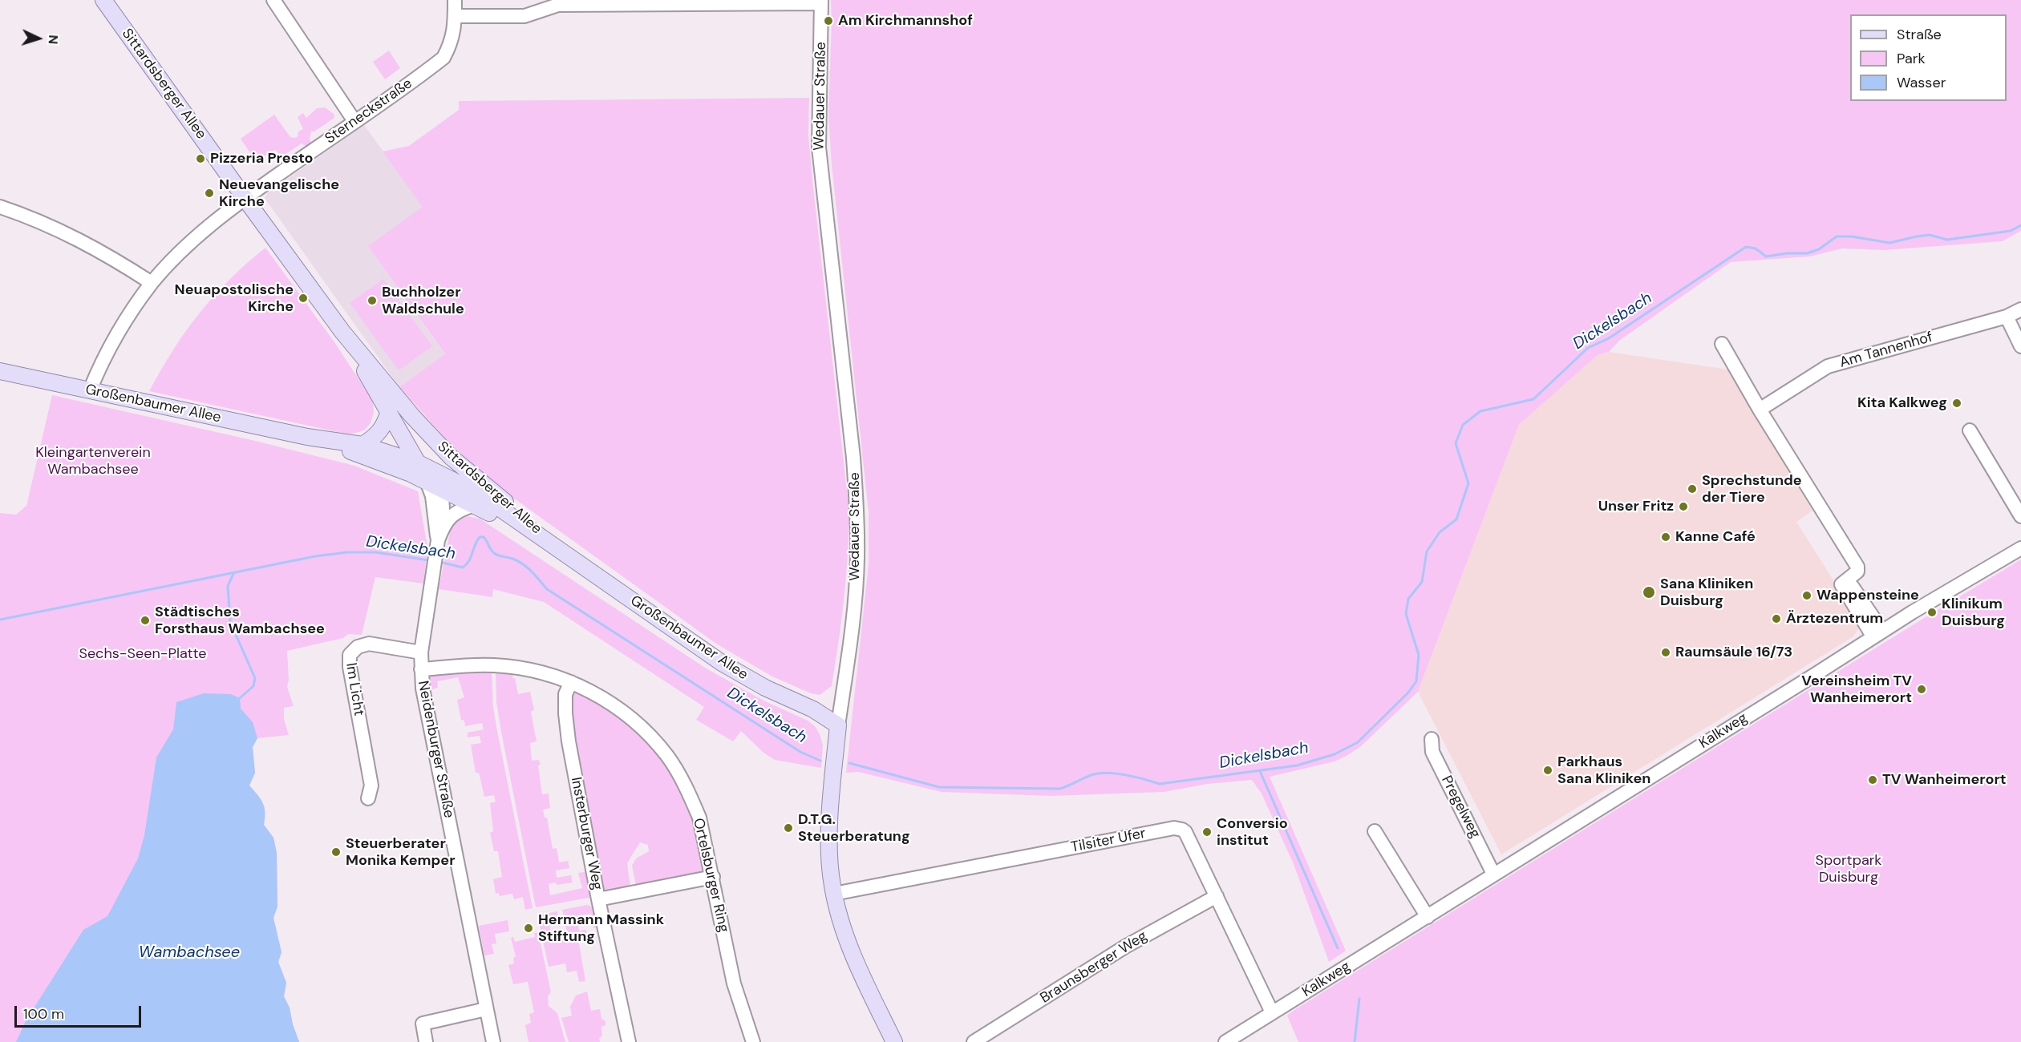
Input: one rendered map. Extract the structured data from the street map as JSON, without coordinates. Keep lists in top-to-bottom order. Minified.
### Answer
{"streets":{"main road":["Sittardsberger Allee","Wedauer Straße","Großenbaumer Allee"],"street":["Sterneckstraße","Am Tannenhof","Im Licht","Kalkweg","Neidenburger Straße","Pregelweg","Insterburger Weg","Tilsiter Ufer","Ortelsburger Ring","Braunsberger Weg"]},"crossings":[["Sittardsberger Allee","Sterneckstraße"],["Sittardsberger Allee","Großenbaumer Allee"],["Sittardsberger Allee","Neidenburger Straße"],["Wedauer Straße","Großenbaumer Allee"],["Wedauer Straße","Tilsiter Ufer"],["Sterneckstraße","Großenbaumer Allee"],["Großenbaumer Allee","Neidenburger Straße"],["Im Licht","Neidenburger Straße"],["Kalkweg","Pregelweg"],["Kalkweg","Tilsiter Ufer"],["Neidenburger Straße","Ortelsburger Ring"],["Insterburger Weg","Ortelsburger Ring"],["Tilsiter Ufer","Braunsberger Weg"]],"water":["Dickelsbach","Wambachsee"],"parks":["Kleingartenverein Wambachsee","Sechs-Seen-Platte","Sportpark Duisburg"],"places":["Am Kirchmannshof","Pizzeria Presto","Neuevangelische Kirche","Neuapostolische Kirche","Buchholzer Waldschule","Kita Kalkweg","Sprechstunde der Tiere","Unser Fritz","Kanne Café","Sana Kliniken Duisburg","Wappensteine","Klinikum Duisburg","Ärztezentrum","Städtisches Forsthaus Wambachsee","Raumsäule 16/73","Vereinsheim TV Wanheimerort","Parkhaus Sana Kliniken","TV Wanheimerort","D.T.G. Steuerberatung","Conversio institut","Steuerberater Monika Kemper","Hermann Massink Stiftung"],"legend":["Straße","Park","Wasser"],"scale_bar":"100 m","north":"right"}
